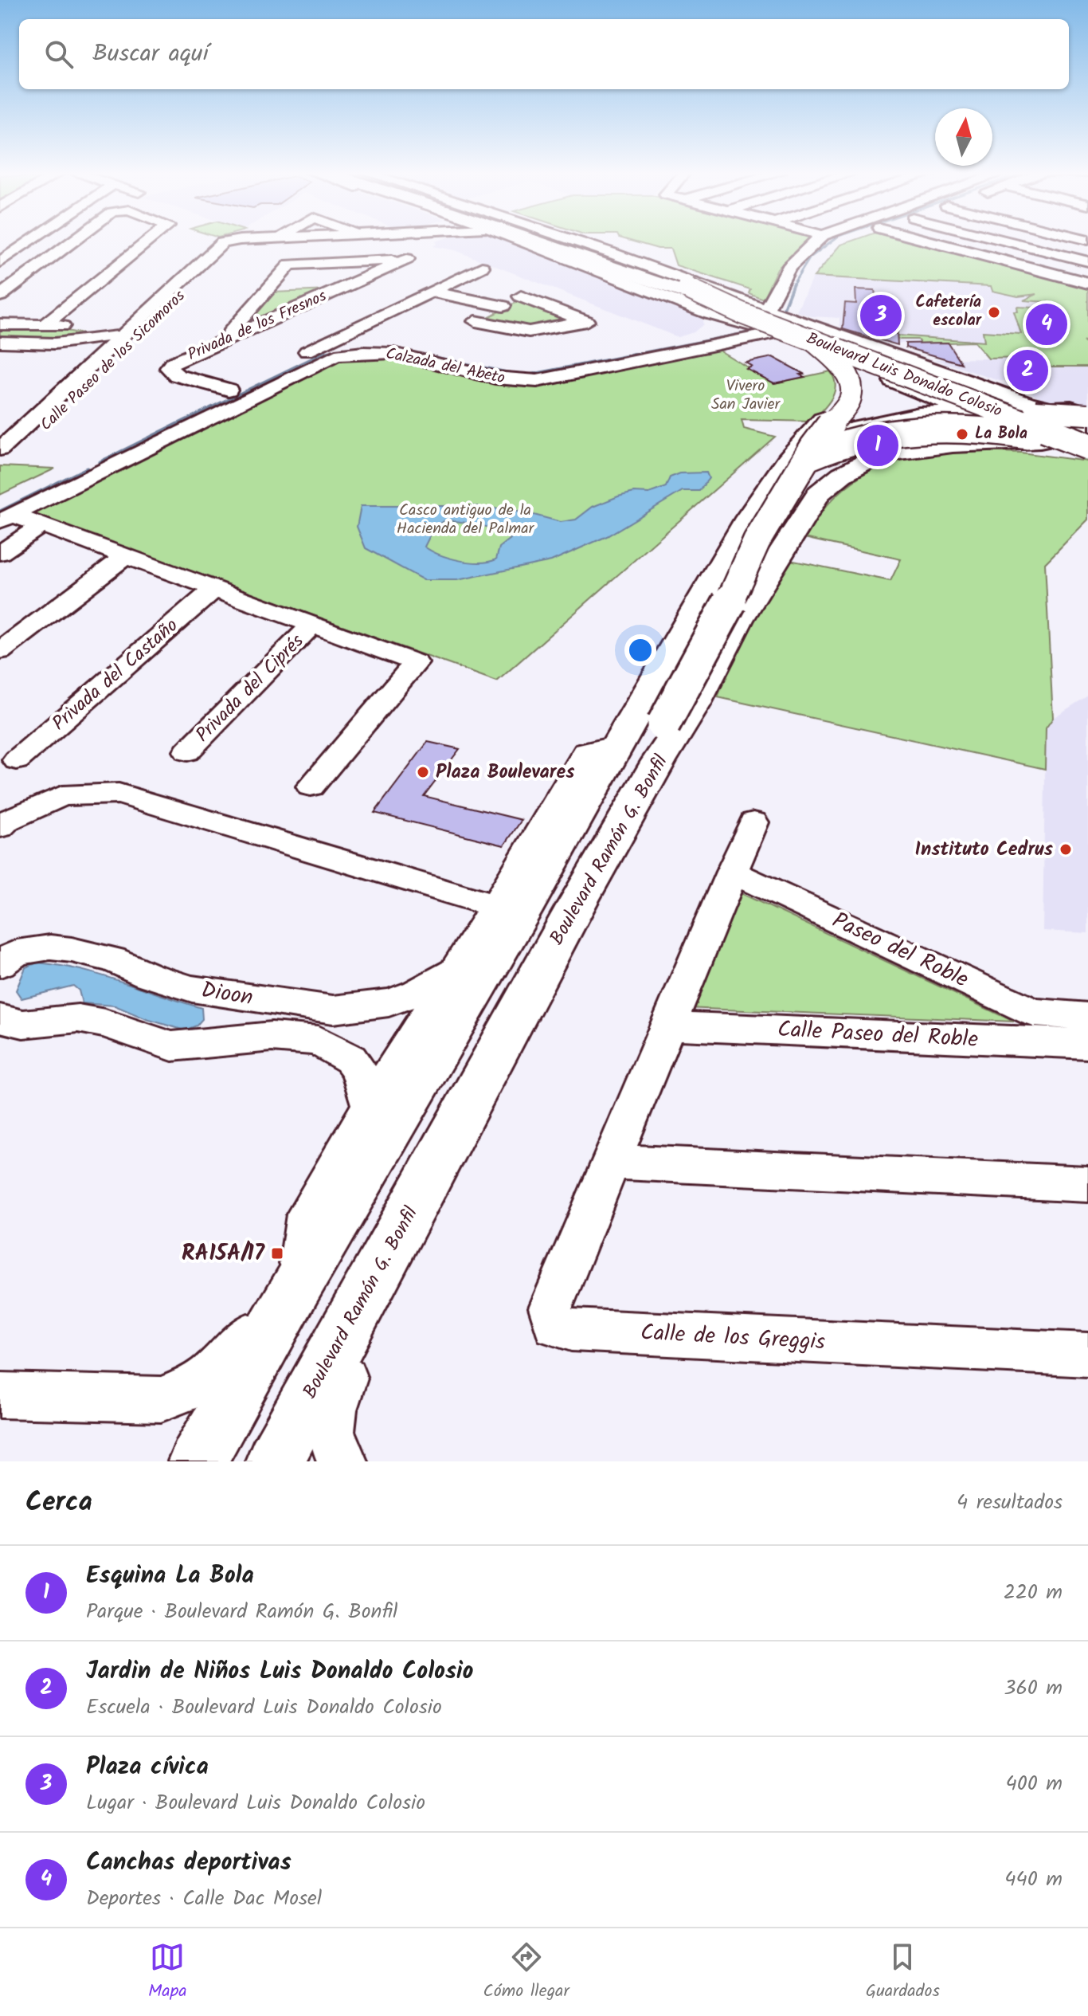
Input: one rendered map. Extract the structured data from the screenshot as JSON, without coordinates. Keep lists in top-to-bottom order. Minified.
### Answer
{"streets":{"main road":["Boulevard Luis Donaldo Colosio","Boulevard Ramón G. Bonfil"],"street":["Privada de los Fresnos","Calle Paseo de los Sicomoros","Calzada del Abeto","Privada del Castaño","Privada del Ciprés","Paseo del Roble","Dioon","Calle Paseo del Roble","Calle de los Greggis"]},"crossings":[["Privada de los Fresnos","Calzada del Abeto"],["Calzada del Abeto","Boulevard Luis Donaldo Colosio"],["Boulevard Luis Donaldo Colosio","Boulevard Ramón G. Bonfil"],["Paseo del Roble","Calle Paseo del Roble"],["Calle Paseo del Roble","Calle de los Greggis"]],"parks":["Vivero San Javier","Casco antiguo de la Hacienda del Palmar"],"places":{"other":["Cafetería escolar","La Bola","Plaza Boulevares","Instituto Cedrus"],"transit":["RA15A/17"]},"north":"top","page":{"search":"Buscar aquí","pins":["3","4","2","1"],"heading":["Cerca","4 resultados"],"list":[{"mark":"1","name":"Esquina La Bola","note":"Parque · Boulevard Ramón G. Bonfil","value":"220 m"},{"mark":"2","name":"Jardin de Niños Luis Donaldo Colosio","note":"Escuela · Boulevard Luis Donaldo Colosio","value":"360 m"},{"mark":"3","name":"Plaza cívica","note":"Lugar · Boulevard Luis Donaldo Colosio","value":"400 m"},{"mark":"4","name":"Canchas deportivas","note":"Deportes · Calle Dac Mosel","value":"440 m"}],"nav":["Mapa","Cómo llegar","Guardados"]}}
